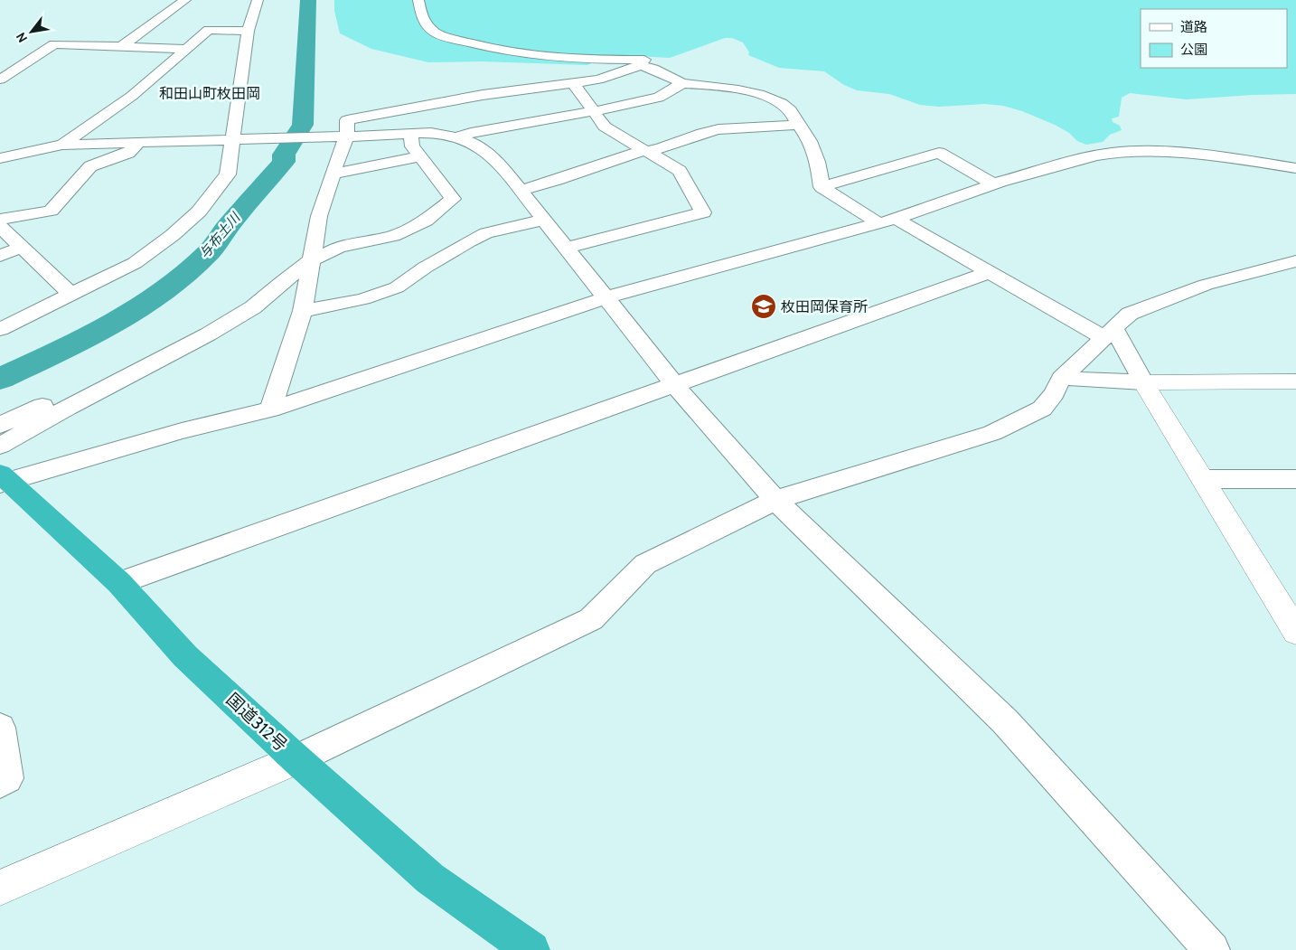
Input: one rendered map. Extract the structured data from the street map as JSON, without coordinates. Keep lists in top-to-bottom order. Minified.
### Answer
{"streets":{"highway":["国道312号"]},"districts":["和田山町枚田岡"],"water":["与布土川"],"places":{"school or university":["枚田岡保育所"]},"legend":["道路","公園"],"north":"bottom left"}
